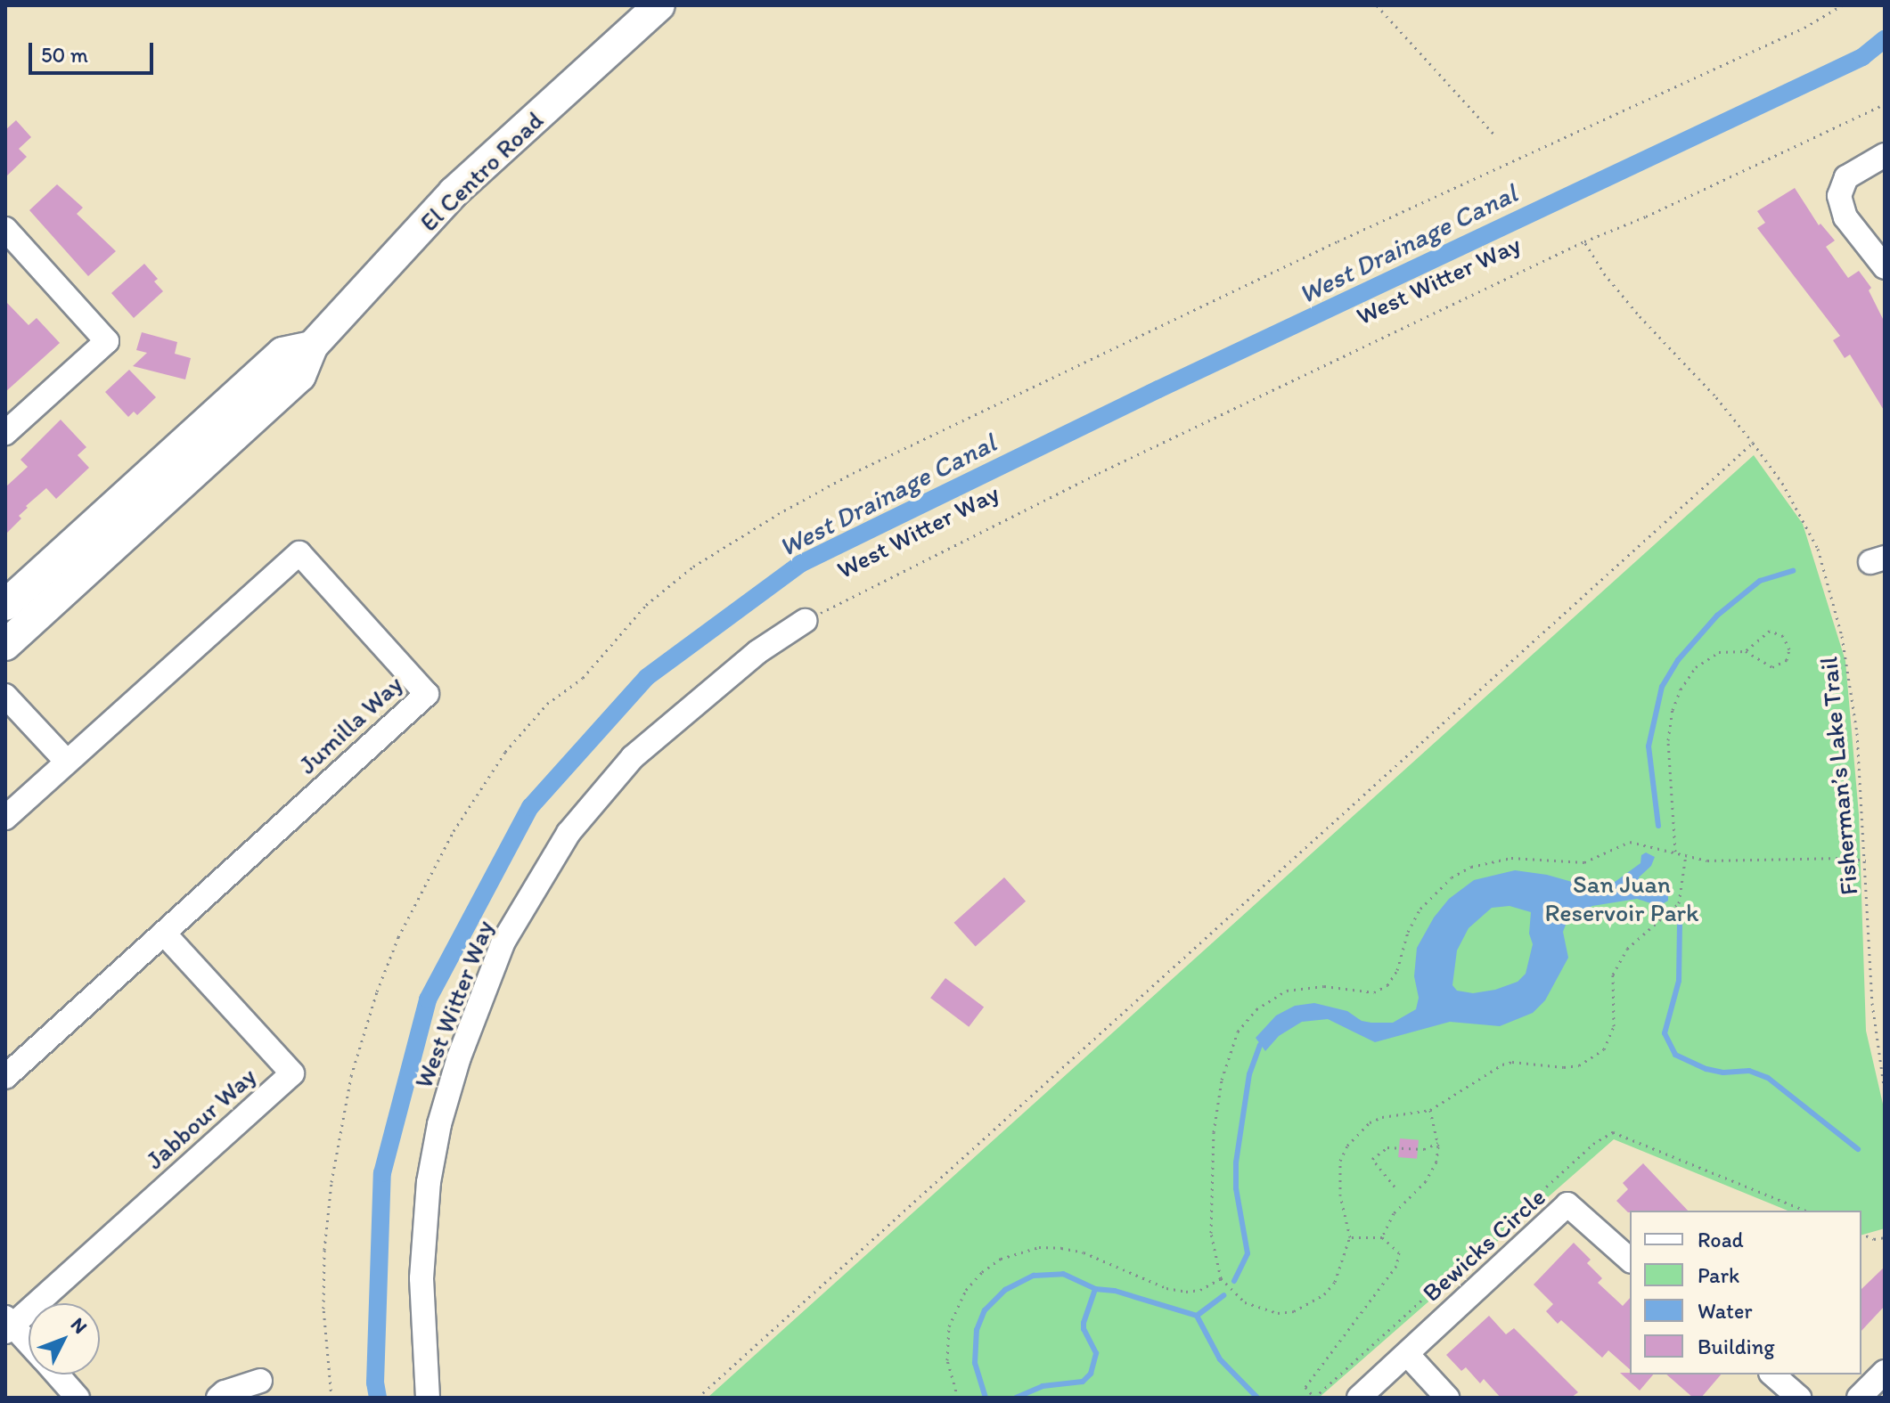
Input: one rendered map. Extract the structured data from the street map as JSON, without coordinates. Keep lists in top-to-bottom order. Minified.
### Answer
{"streets":{"main road":["El Centro Road"],"street":["West Witter Way","Jumilla Way","Jabbour Way","Bewicks Circle"],"path":["Fisherman’s Lake Trail"]},"crossings":[["West Witter Way","Fisherman’s Lake Trail"],["Jumilla Way","Jabbour Way"]],"water":["West Drainage Canal"],"parks":["San Juan Reservoir Park"],"legend":["Road","Park","Water","Building"],"scale_bar":"50 m","north":"top right"}
